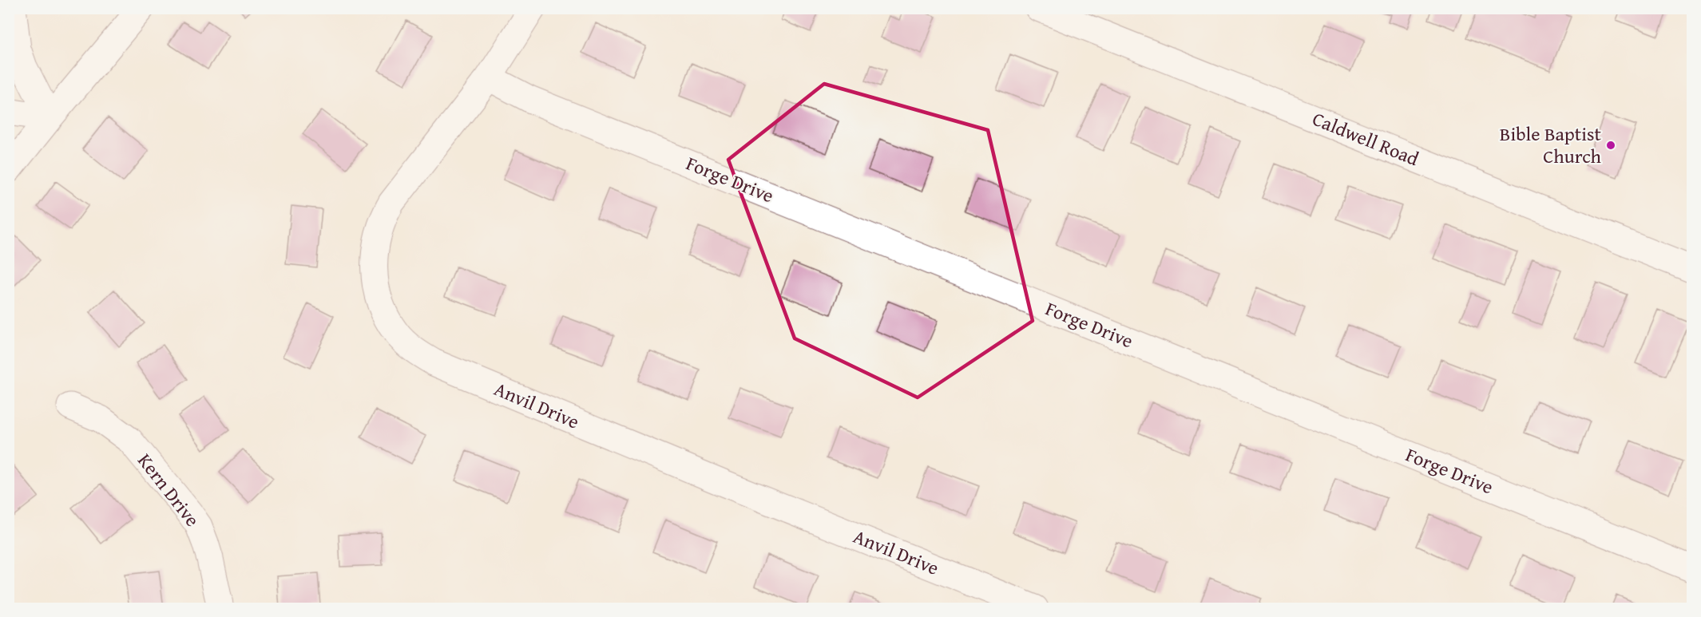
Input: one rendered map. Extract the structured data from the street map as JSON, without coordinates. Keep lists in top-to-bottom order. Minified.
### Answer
{"streets":{"street":["Caldwell Road","Forge Drive","Anvil Drive","Kern Drive"]},"crossings":[["Forge Drive","Anvil Drive"]],"places":["Bible Baptist Church"]}
